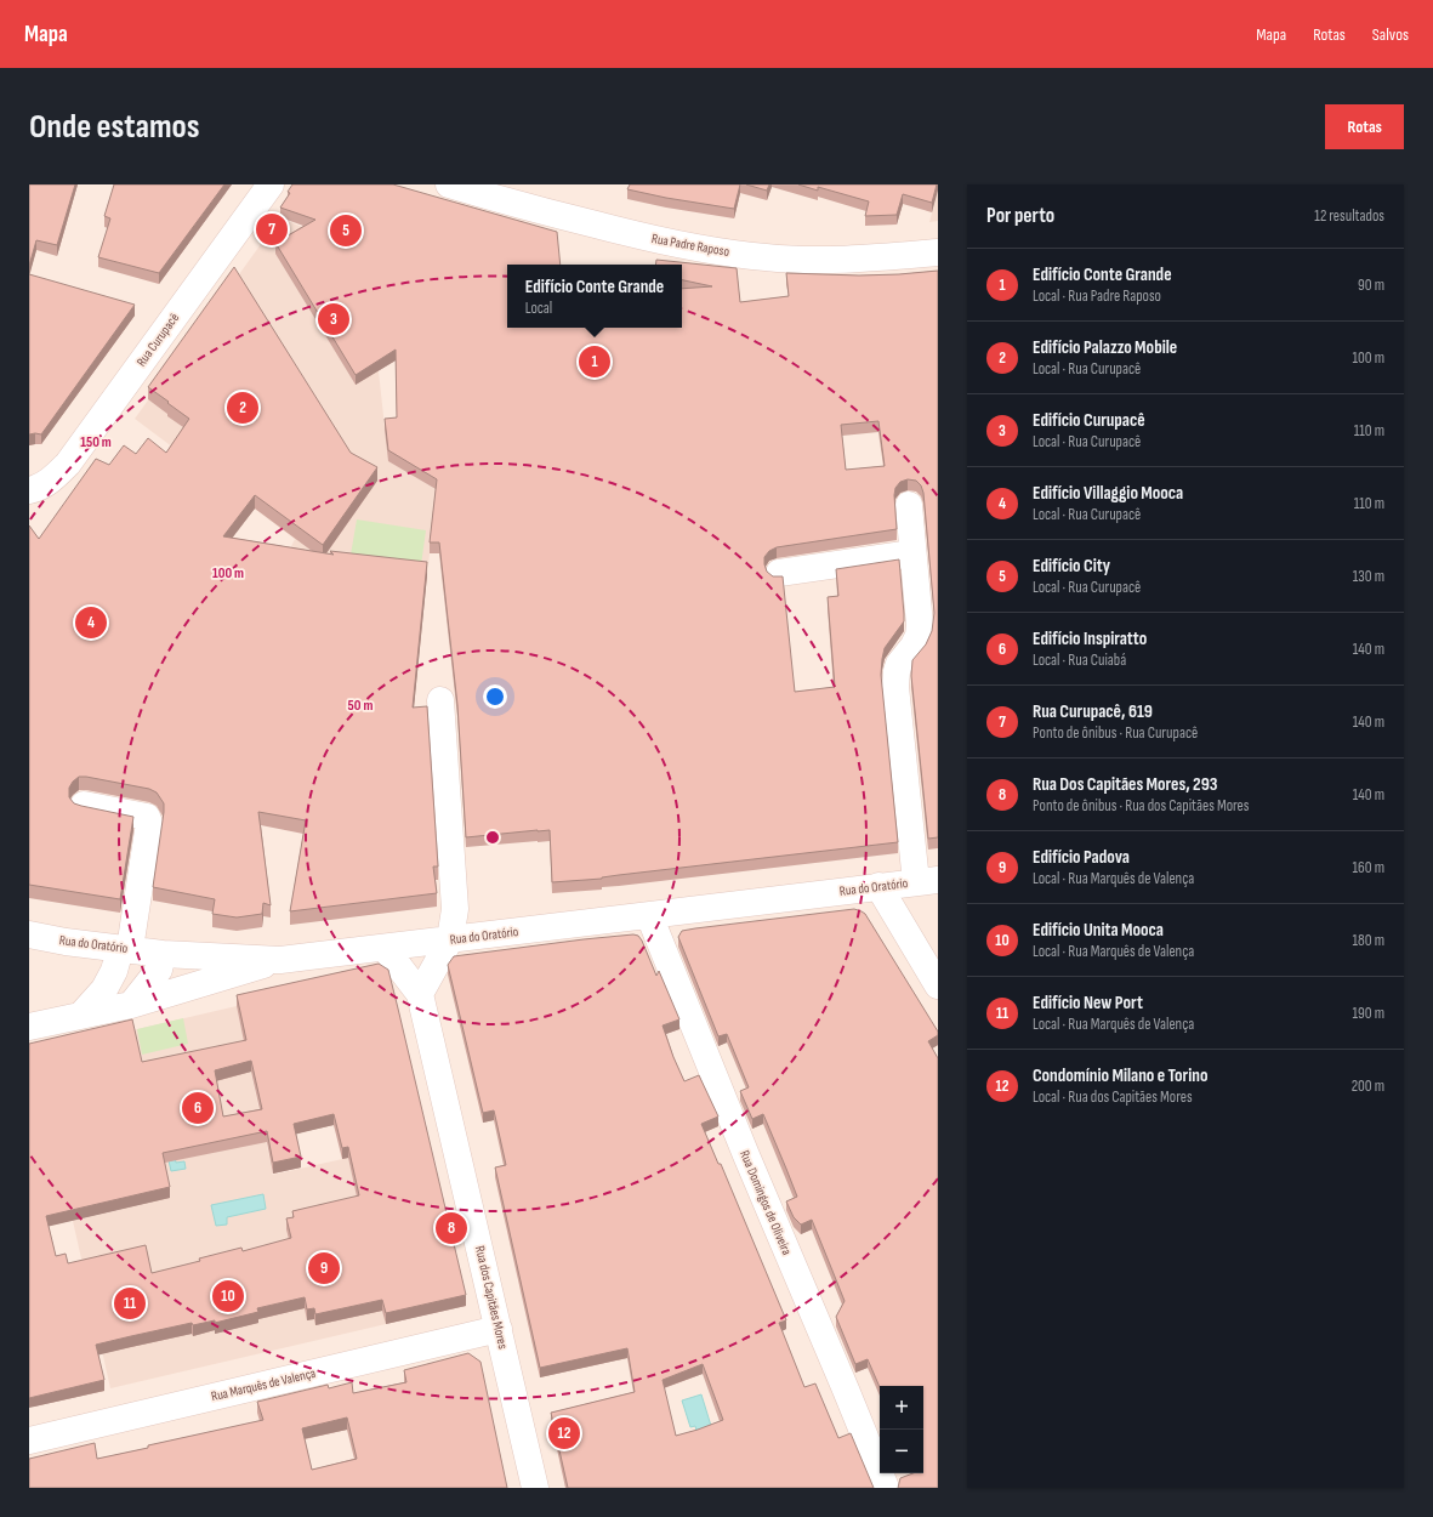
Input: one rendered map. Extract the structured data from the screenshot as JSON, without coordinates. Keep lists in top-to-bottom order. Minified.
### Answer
{"streets":{"street":["Rua Padre Raposo","Rua Curupacê","Rua do Oratório","Rua Domingos de Oliveira","Rua dos Capitães Mores","Rua Marquês de Valença"]},"crossings":[["Rua do Oratório","Rua Domingos de Oliveira"],["Rua do Oratório","Rua dos Capitães Mores"],["Rua dos Capitães Mores","Rua Marquês de Valença"]],"page":{"header":"Mapa","nav":["Mapa","Rotas","Salvos"],"buttons":"Rotas","title":"Onde estamos","heading":["Por perto","12 resultados"],"pins":["7","5","3","1","2","4","6","8","9","10","11","12"],"list":[{"mark":"1","name":"Edifício Conte Grande","note":"Local · Rua Padre Raposo","value":"90 m"},{"mark":"2","name":"Edifício Palazzo Mobile","note":"Local · Rua Curupacê","value":"100 m"},{"mark":"3","name":"Edifício Curupacê","note":"Local · Rua Curupacê","value":"110 m"},{"mark":"4","name":"Edifício Villaggio Mooca","note":"Local · Rua Curupacê","value":"110 m"},{"mark":"5","name":"Edifício City","note":"Local · Rua Curupacê","value":"130 m"},{"mark":"6","name":"Edifício Inspiratto","note":"Local · Rua Cuiabá","value":"140 m"},{"mark":"7","name":"Rua Curupacê, 619","note":"Ponto de ônibus · Rua Curupacê","value":"140 m"},{"mark":"8","name":"Rua Dos Capitães Mores, 293","note":"Ponto de ônibus · Rua dos Capitães Mores","value":"140 m"},{"mark":"9","name":"Edifício Padova","note":"Local · Rua Marquês de Valença","value":"160 m"},{"mark":"10","name":"Edifício Unita Mooca","note":"Local · Rua Marquês de Valença","value":"180 m"},{"mark":"11","name":"Edifício New Port","note":"Local · Rua Marquês de Valença","value":"190 m"},{"mark":"12","name":"Condomínio Milano e Torino","note":"Local · Rua dos Capitães Mores","value":"200 m"}],"popup":["Edifício Conte Grande","Local"],"map_buttons":["+","−"]},"rings":["150 m","100 m","50 m"]}
